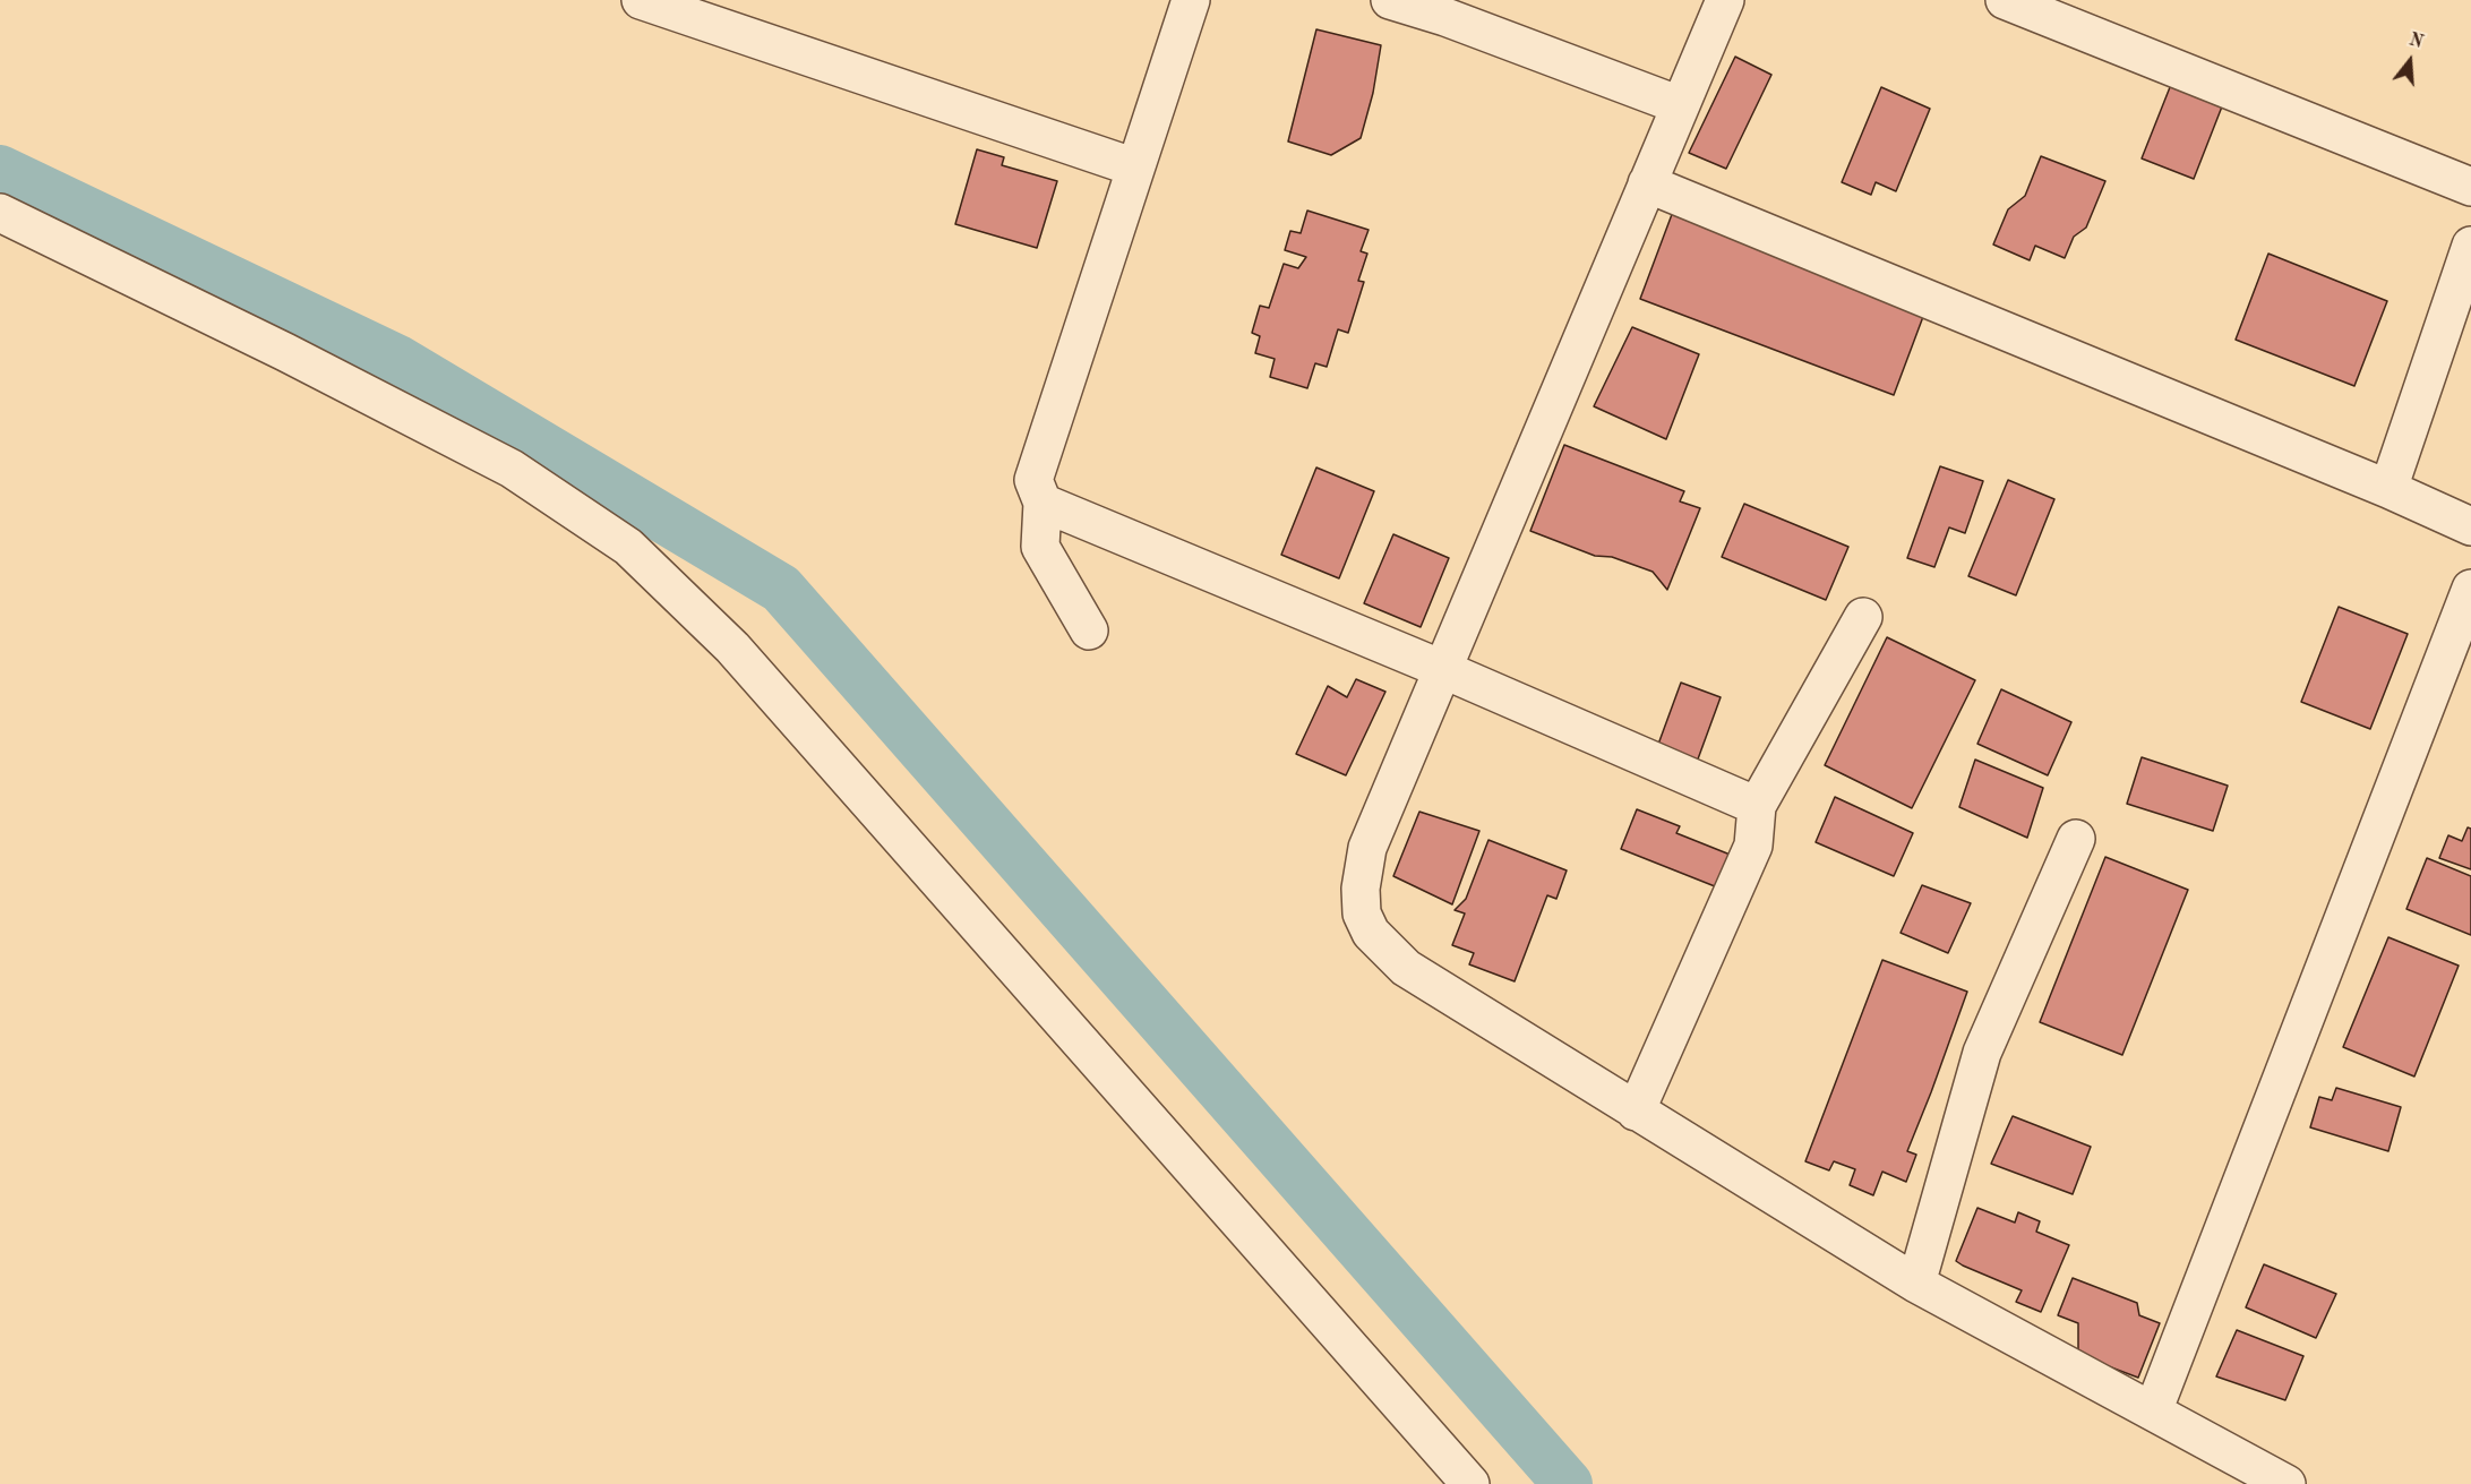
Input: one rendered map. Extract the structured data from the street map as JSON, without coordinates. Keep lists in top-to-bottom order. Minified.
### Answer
{"north":"top"}
